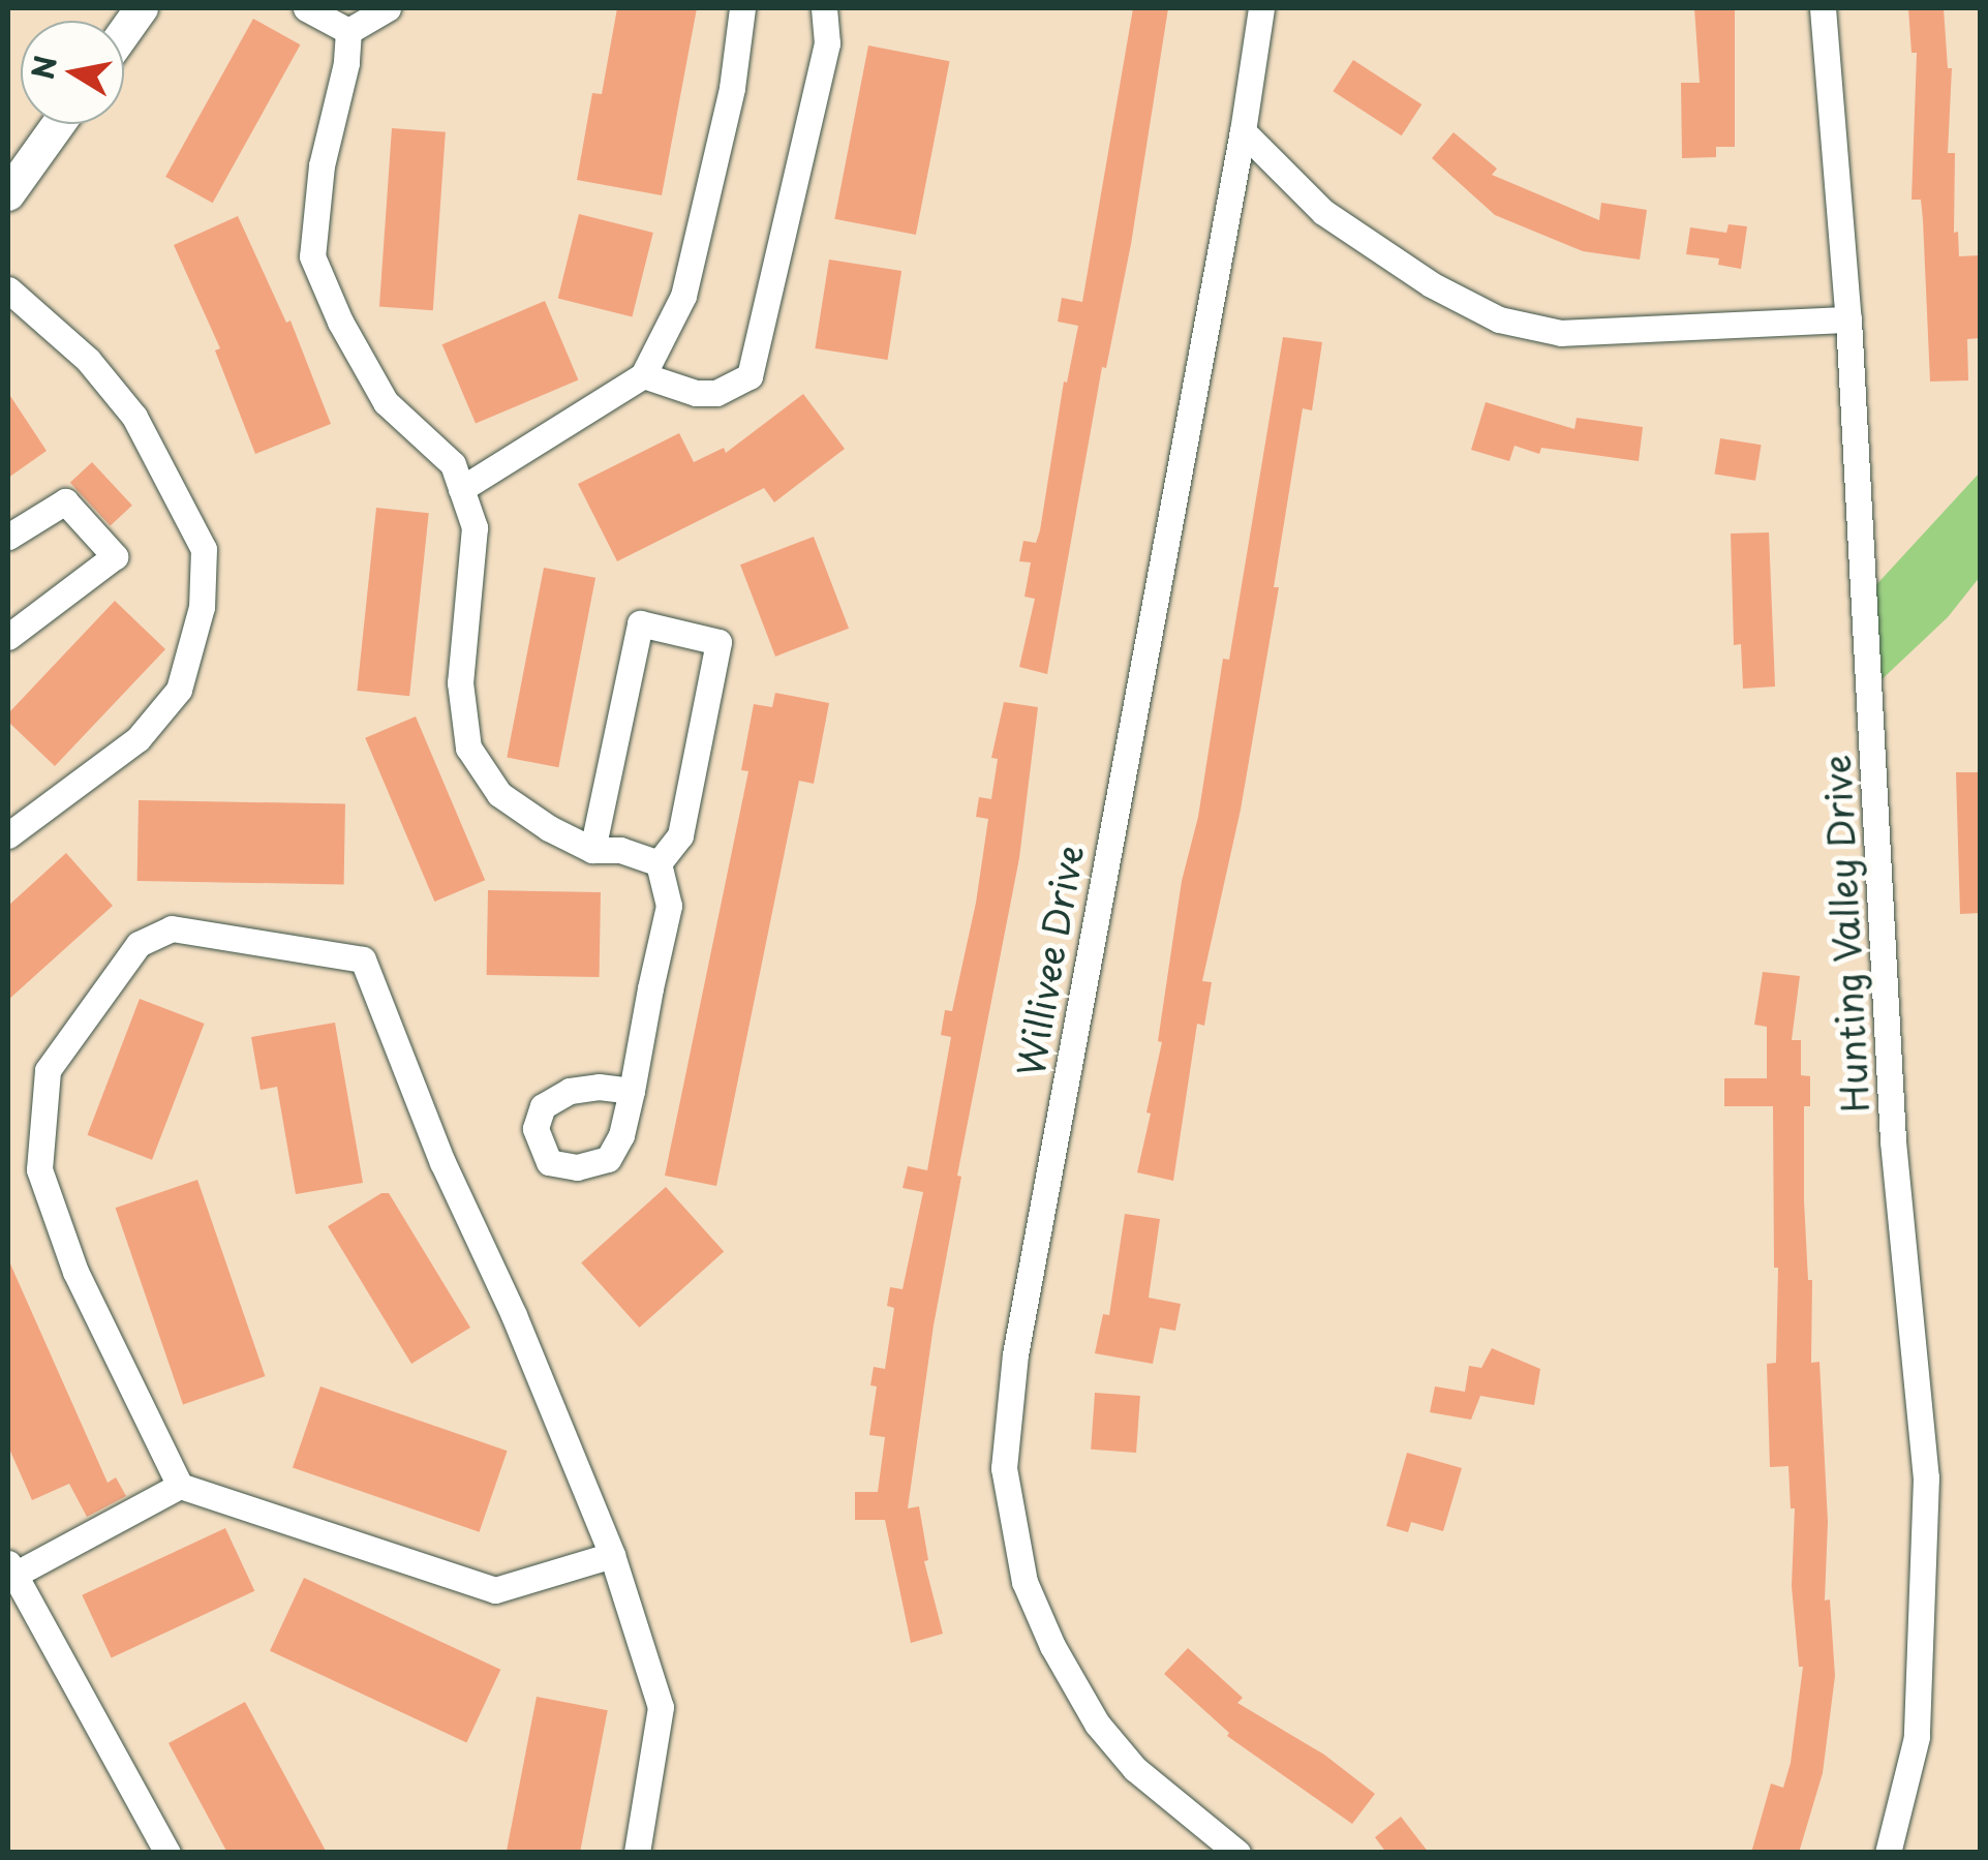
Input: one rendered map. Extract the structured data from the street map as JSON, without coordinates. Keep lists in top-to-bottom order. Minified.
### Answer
{"streets":{"street":["Hunting Valley Drive","Willivee Drive"]},"north":"left"}
